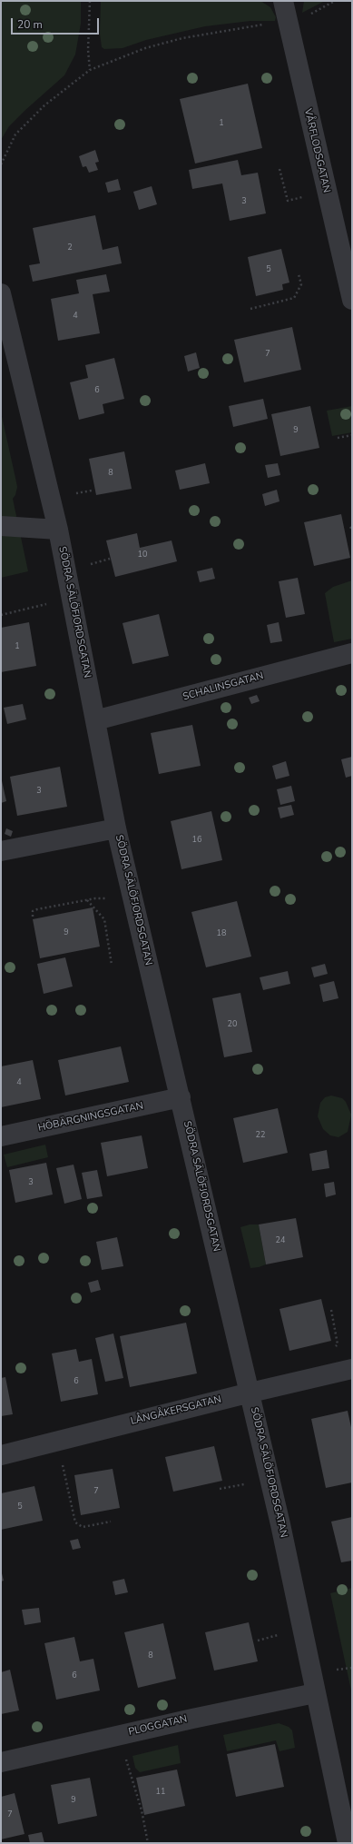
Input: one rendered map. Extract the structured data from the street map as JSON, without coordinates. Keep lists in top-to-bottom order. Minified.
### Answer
{"streets":{"street":["VÅRFLODSGATAN","SÖDRA SÄLÖFJORDSGATAN","SCHALINSGATAN","HÖBÄRGNINGSGATAN","LÅNGÅKERSGATAN","PLOGGATAN"]},"crossings":[["SÖDRA SÄLÖFJORDSGATAN","SCHALINSGATAN"],["SÖDRA SÄLÖFJORDSGATAN","HÖBÄRGNINGSGATAN"],["SÖDRA SÄLÖFJORDSGATAN","LÅNGÅKERSGATAN"],["SÖDRA SÄLÖFJORDSGATAN","PLOGGATAN"]],"house_numbers":["1","3","2","5","4","7","6","9","8","10","1","3","16","9","18","20","4","22","3","24","6","7","5","8","6","11","9","7"],"scale_bar":"20 m"}
